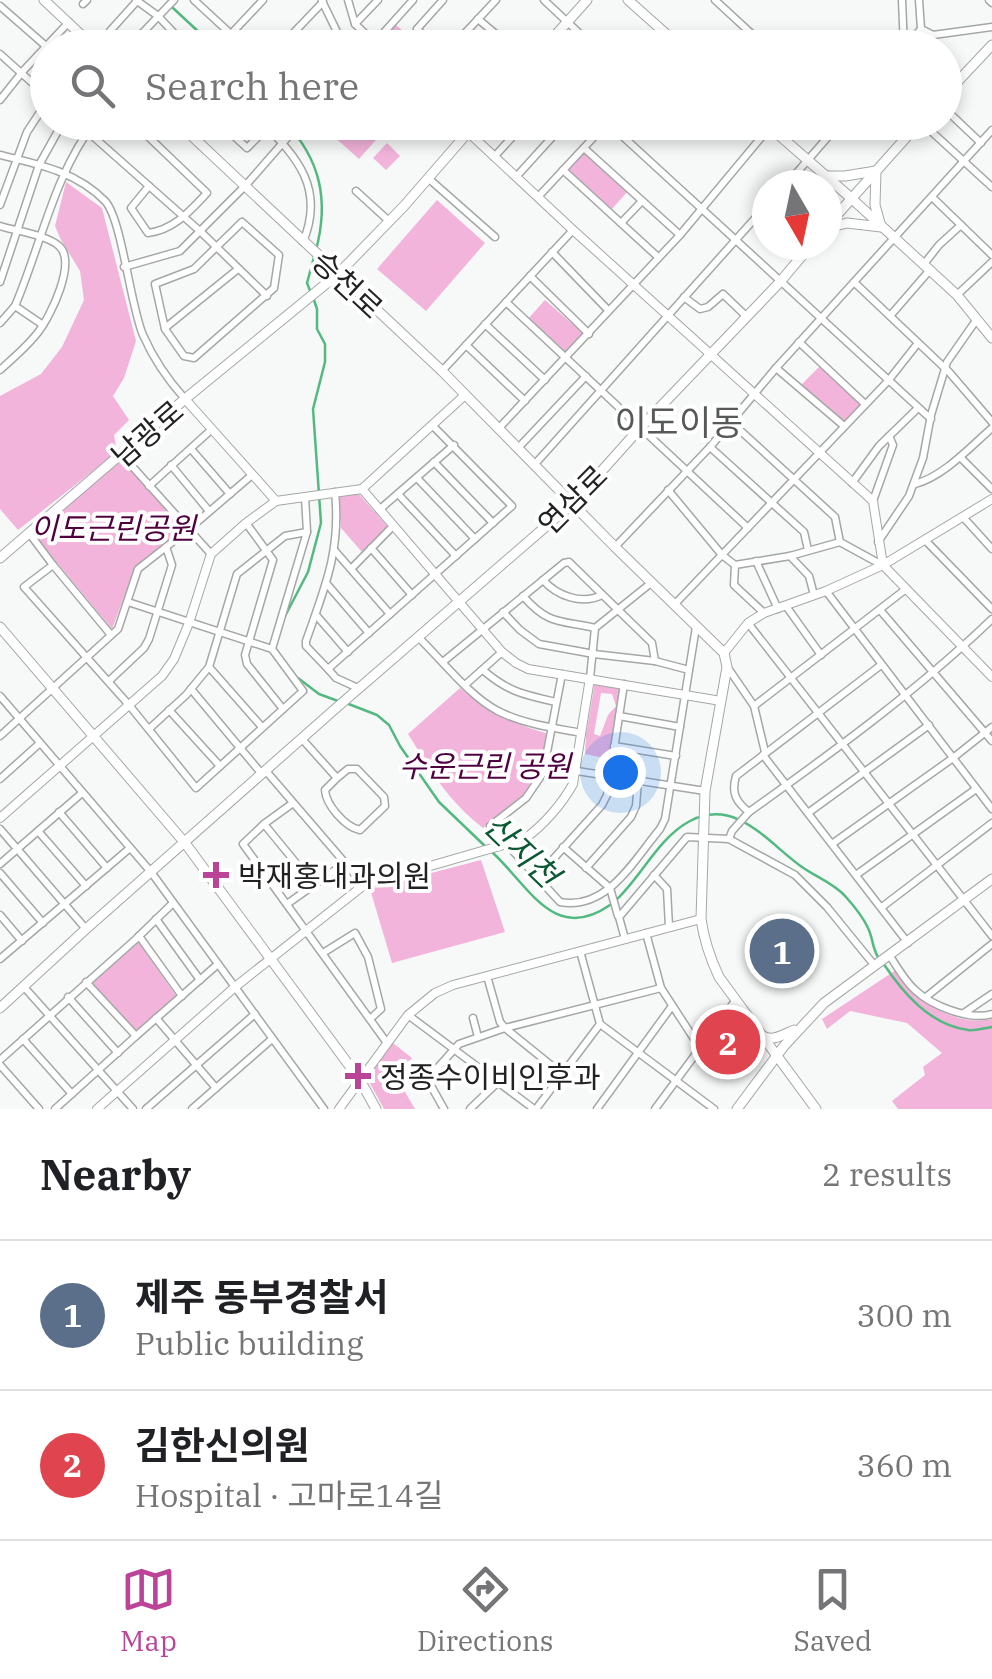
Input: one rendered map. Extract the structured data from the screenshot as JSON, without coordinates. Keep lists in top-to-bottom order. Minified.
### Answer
{"streets":{"main road":["승천로","남광로","연삼로"]},"crossings":[["승천로","남광로"],["승천로","연삼로"]],"districts":["이도이동"],"water":["산지천"],"parks":["이도근린공원","수운근린 공원"],"places":{"health":["박재홍내과의원","정종수이비인후과"]},"north":"bottom","page":{"search":"Search here","pins":["1","2"],"heading":["Nearby","2 results"],"list":[{"mark":"1","name":"제주 동부경찰서","note":"Public building","value":"300 m"},{"mark":"2","name":"김한신의원","note":"Hospital · 고마로14길","value":"360 m"}],"nav":["Map","Directions","Saved"]}}
